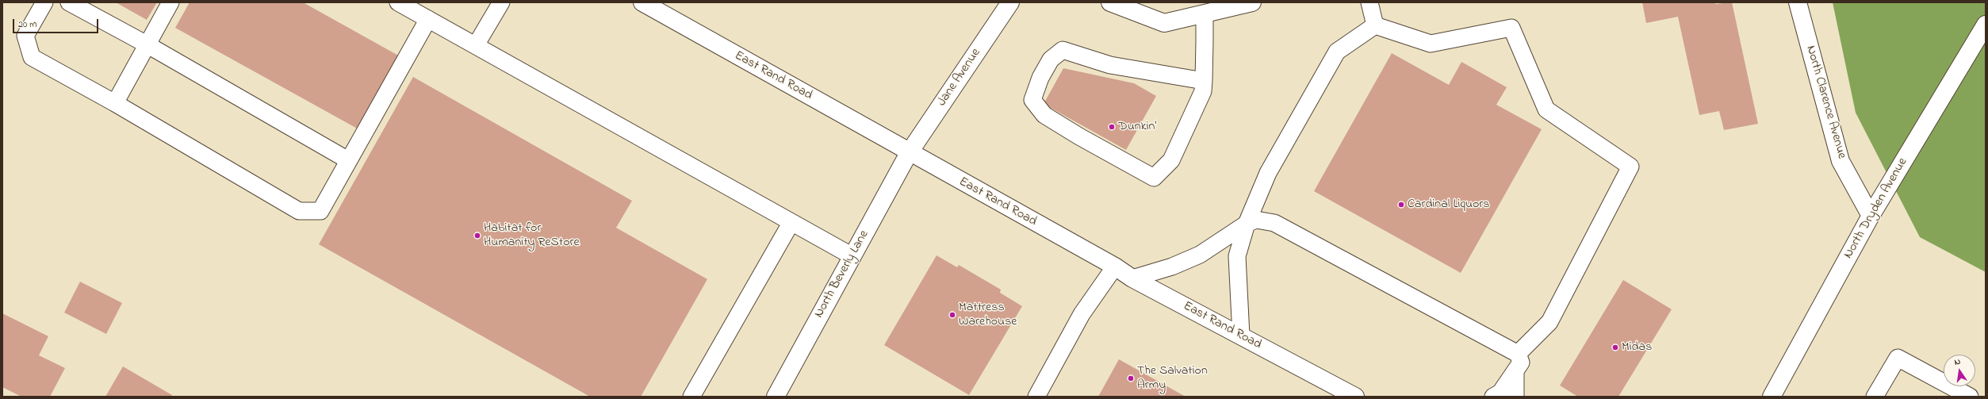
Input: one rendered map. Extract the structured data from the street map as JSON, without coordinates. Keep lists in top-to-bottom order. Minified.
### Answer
{"streets":{"street":["East Rand Road","Jane Avenue","North Clarence Avenue","North Dryden Avenue","North Beverly Lane"]},"crossings":[["East Rand Road","Jane Avenue"],["East Rand Road","North Beverly Lane"],["Jane Avenue","North Beverly Lane"],["North Clarence Avenue","North Dryden Avenue"]],"places":["Dunkin'","Cardinal Liquors","Habitat for Humanity ReStore","Mattress Warehouse","Midas","The Salvation Army"],"scale_bar":"20 m","north":"top"}
